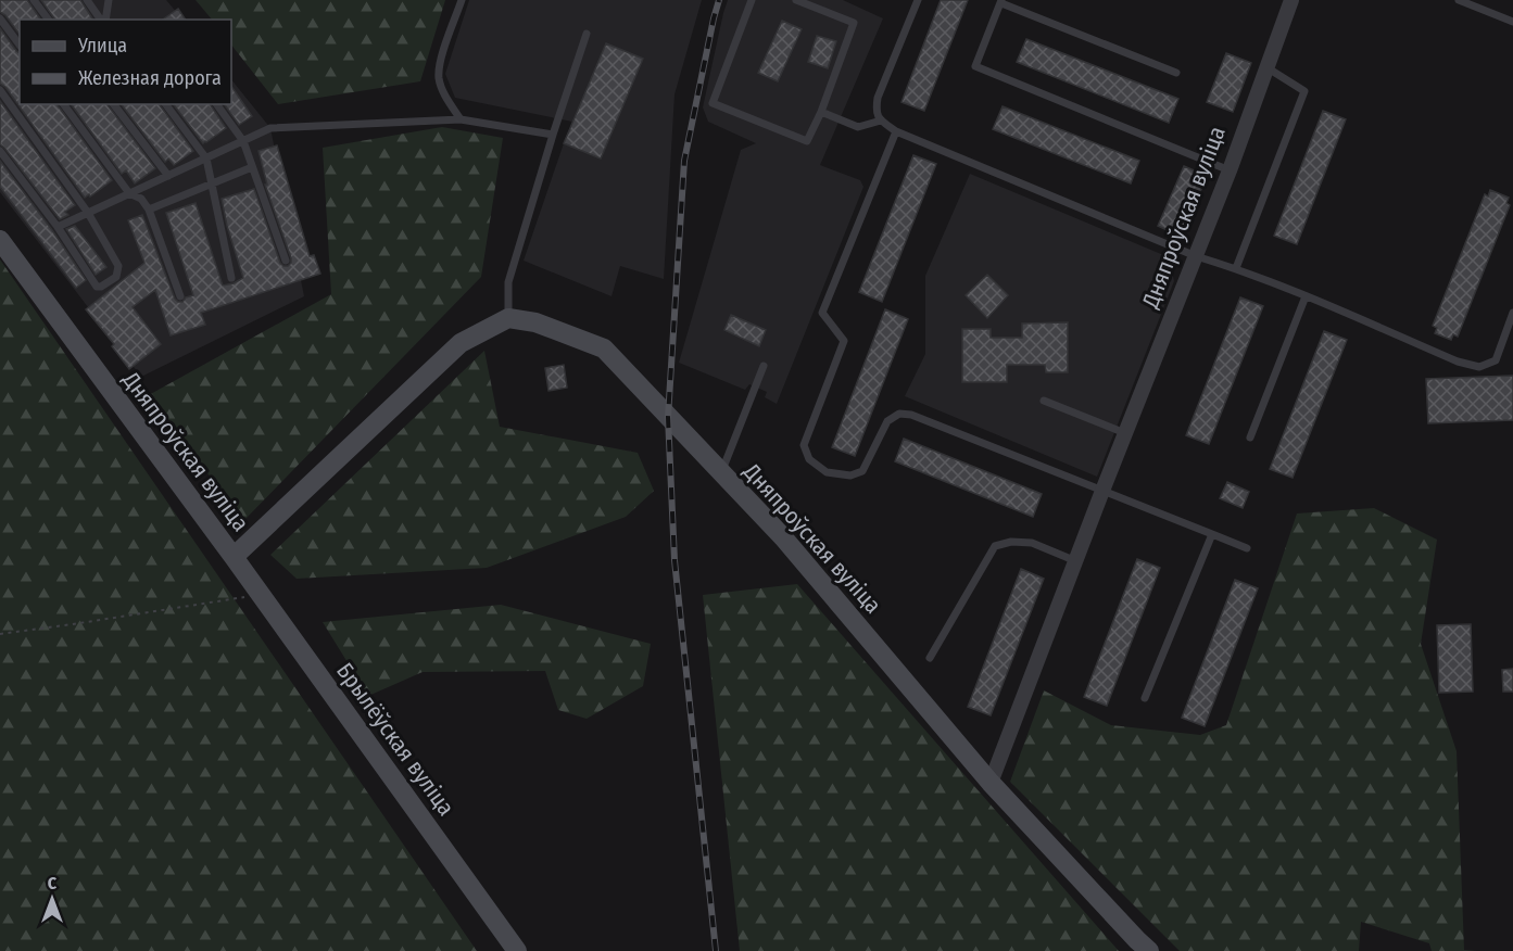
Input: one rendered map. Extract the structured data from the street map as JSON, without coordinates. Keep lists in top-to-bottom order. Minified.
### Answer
{"streets":{"street":["Дняпроўская вуліца","Брылёўская вуліца"]},"crossings":[["Дняпроўская вуліца","Брылёўская вуліца"]],"legend":["Улица","Железная дорога"],"north":"top"}
